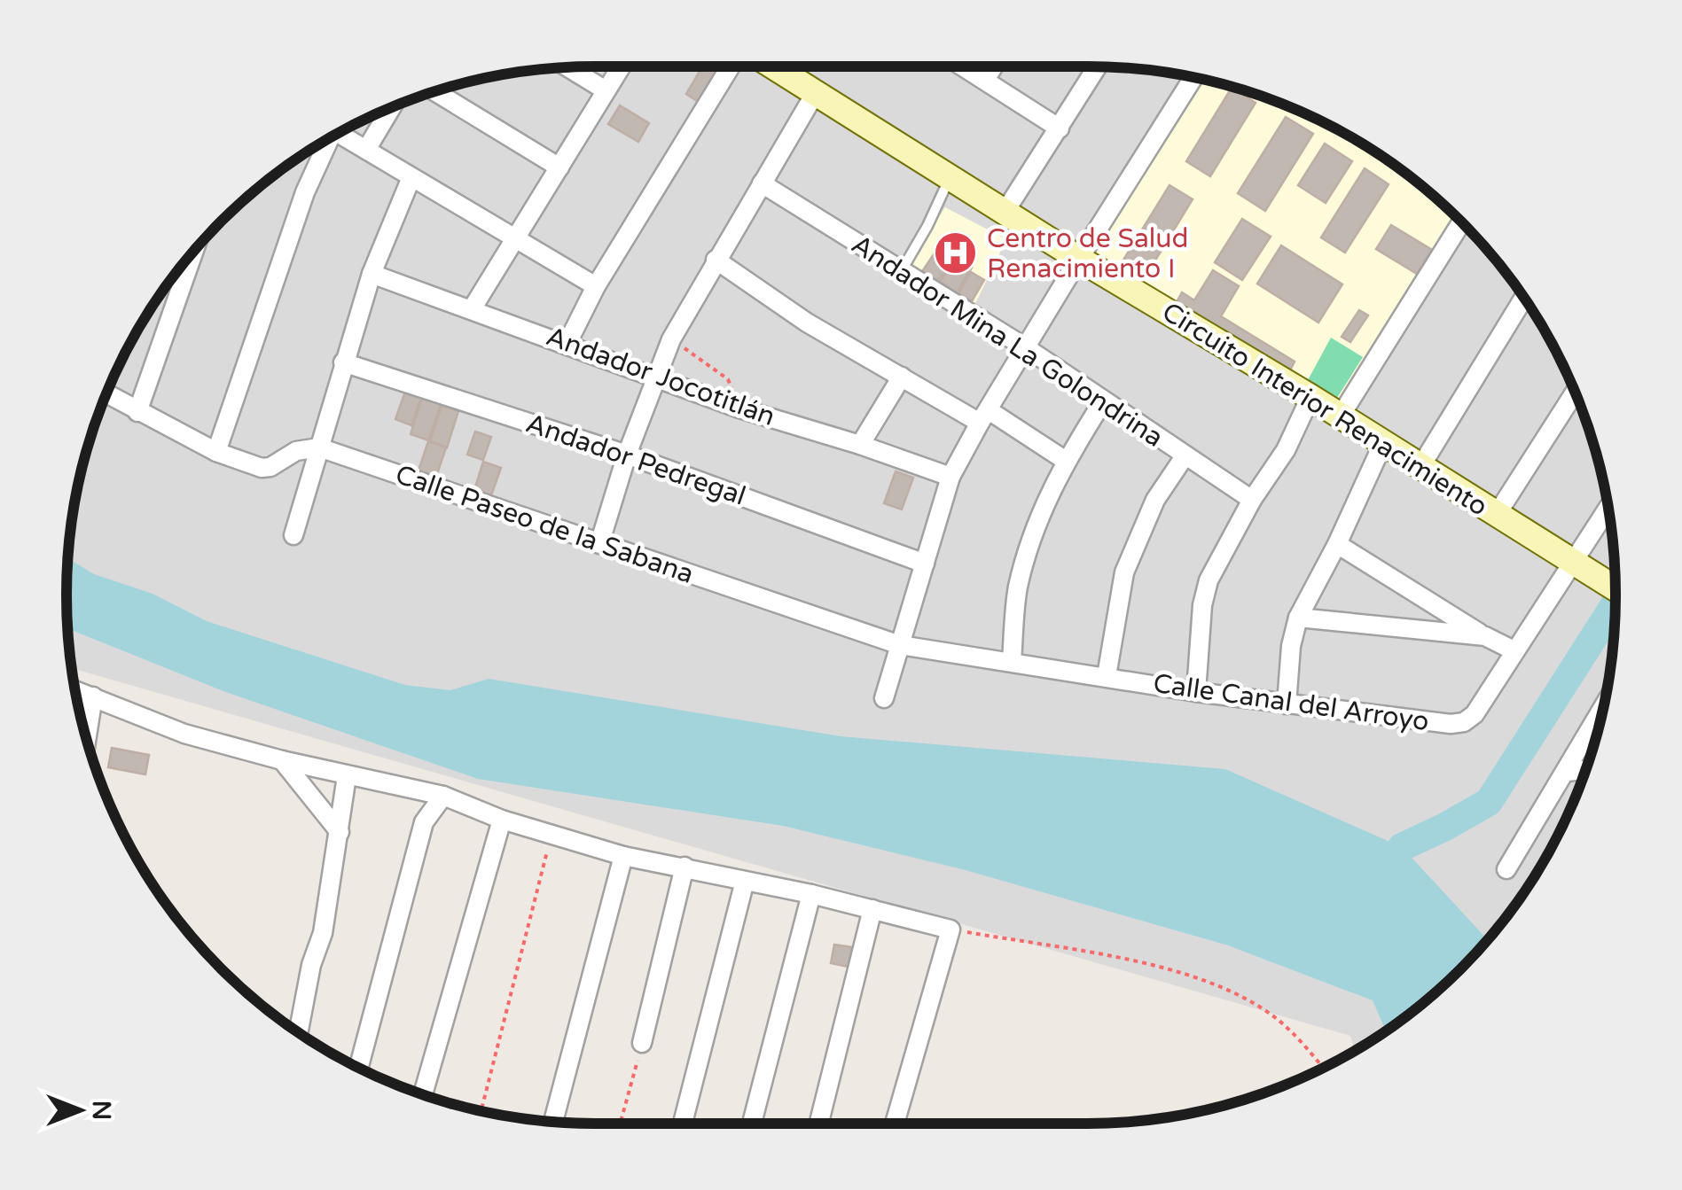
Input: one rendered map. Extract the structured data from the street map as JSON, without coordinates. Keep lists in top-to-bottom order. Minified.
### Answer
{"streets":{"main road":["Circuito Interior Renacimiento"],"street":["Andador Mina La Golondrina","Andador Jocotitlán","Andador Pedregal","Calle Paseo de la Sabana","Calle Canal del Arroyo"]},"crossings":[["Circuito Interior Renacimiento","Calle Canal del Arroyo"],["Calle Paseo de la Sabana","Calle Canal del Arroyo"]],"places":{"hospital":["Centro de Salud Renacimiento I"]},"north":"right"}
